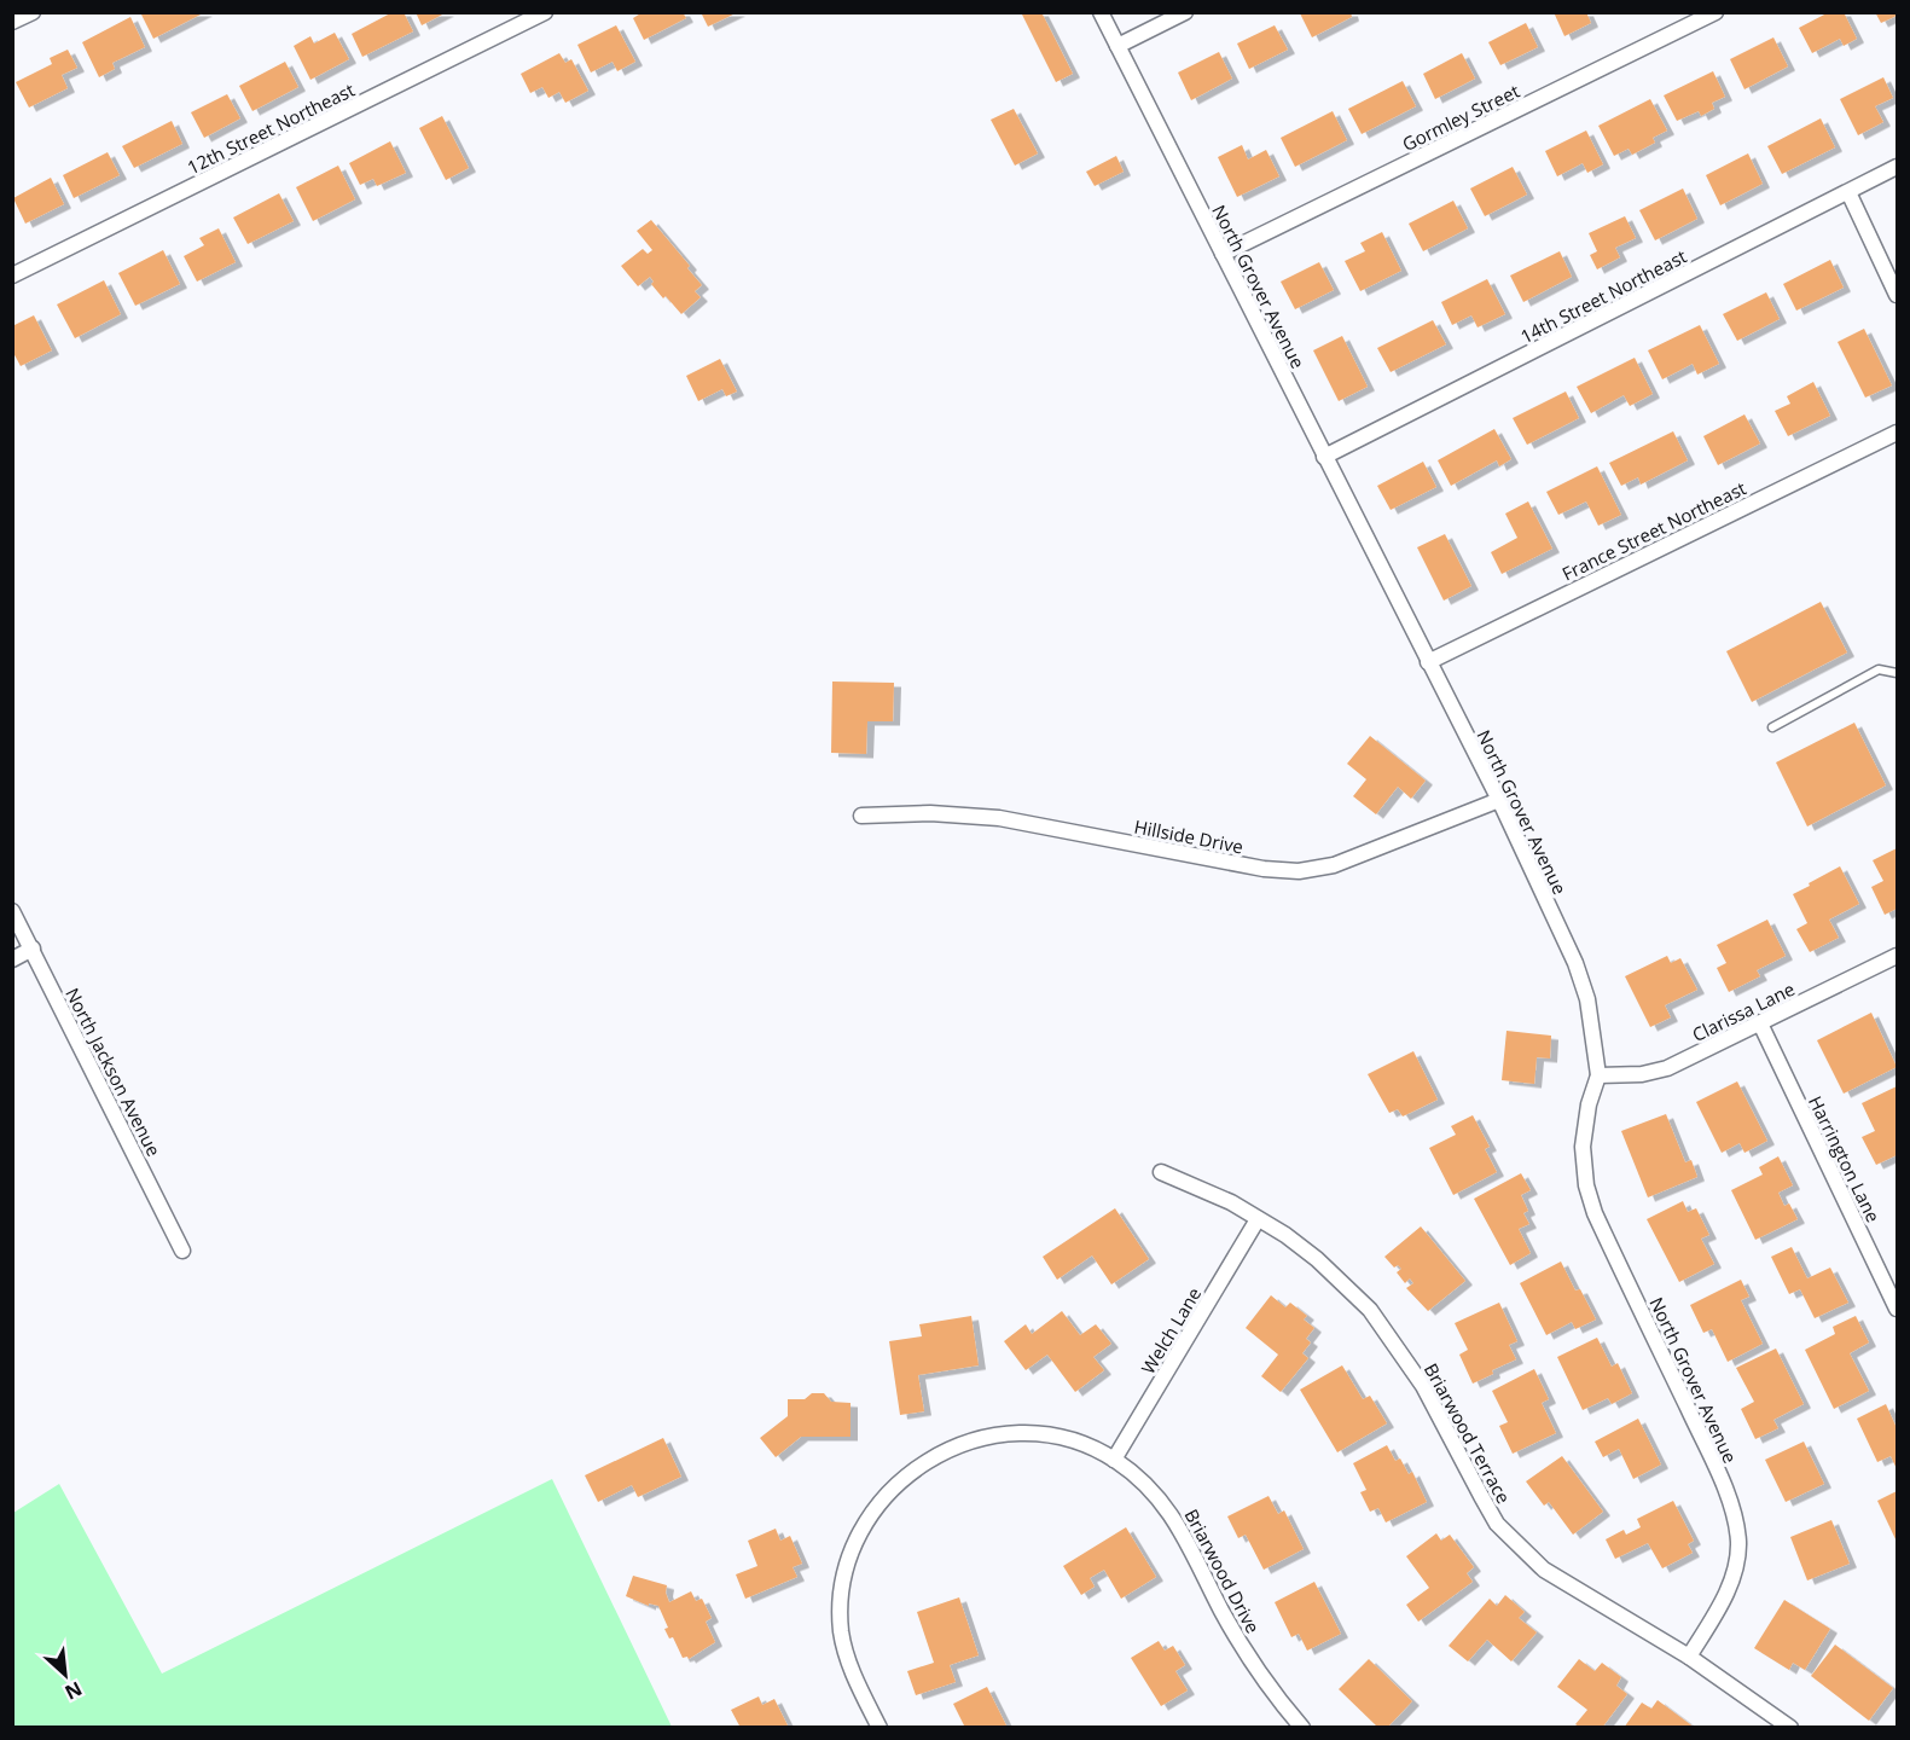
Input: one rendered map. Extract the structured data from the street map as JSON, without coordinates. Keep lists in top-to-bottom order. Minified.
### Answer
{"streets":{"street":["Gormley Street","12th Street Northeast","North Grover Avenue","14th Street Northeast","France Street Northeast","Hillside Drive","Clarissa Lane","North Jackson Avenue","Harrington Lane","Welch Lane","Briarwood Terrace","Briarwood Drive"]},"crossings":[["Gormley Street","North Grover Avenue"],["North Grover Avenue","14th Street Northeast"],["North Grover Avenue","France Street Northeast"],["North Grover Avenue","Hillside Drive"],["North Grover Avenue","Clarissa Lane"],["North Grover Avenue","Briarwood Terrace"],["Clarissa Lane","Harrington Lane"],["Welch Lane","Briarwood Terrace"],["Welch Lane","Briarwood Drive"]],"north":"bottom right"}
